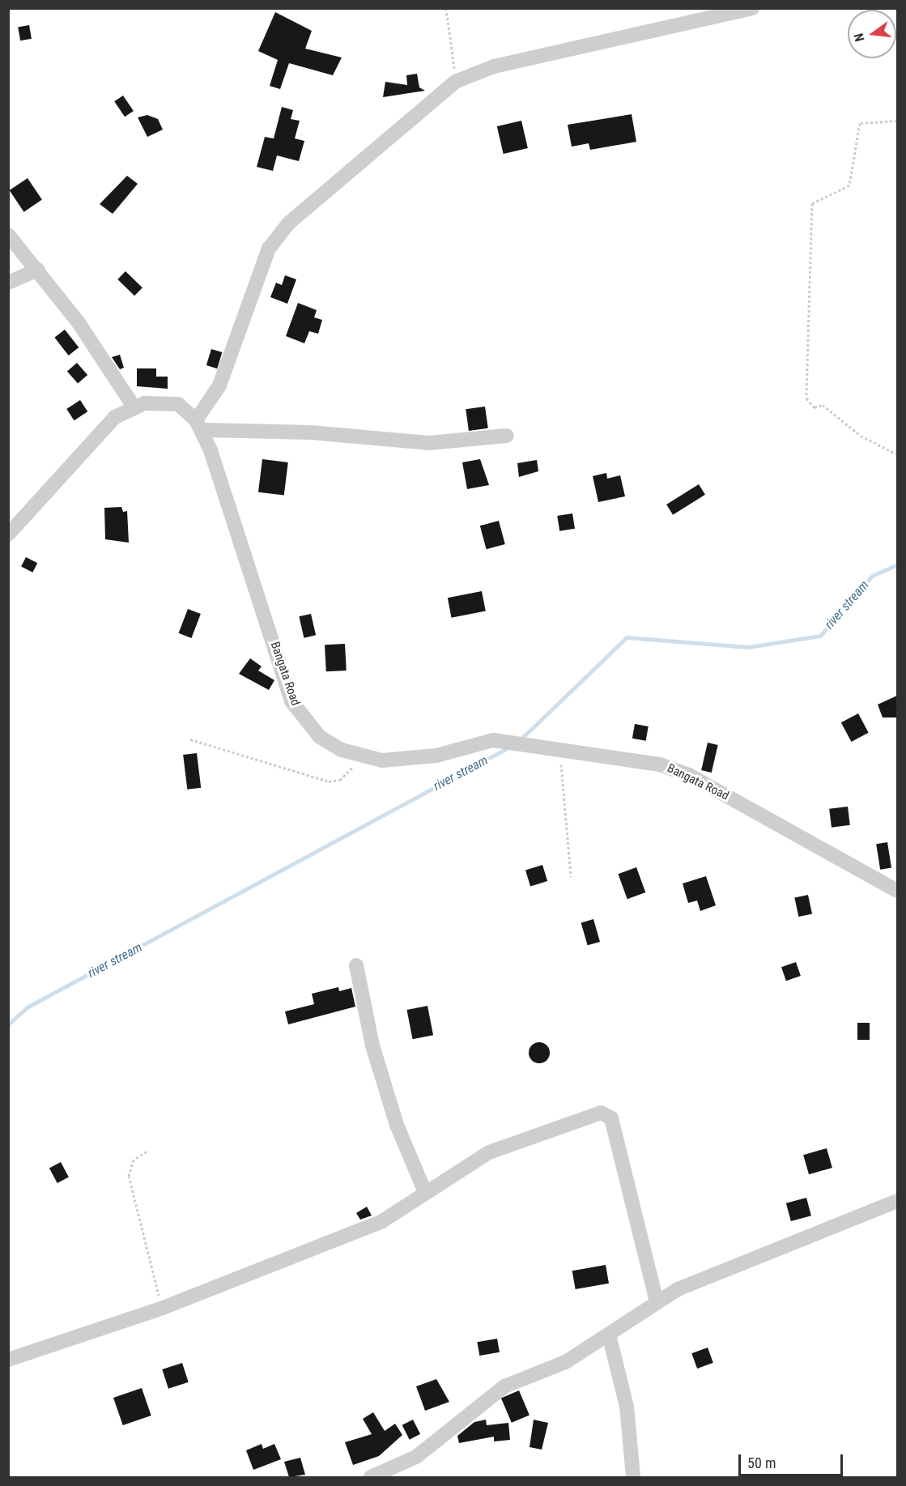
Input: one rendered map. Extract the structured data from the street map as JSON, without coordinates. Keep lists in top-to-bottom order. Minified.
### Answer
{"streets":{"street":["Bangata Road"]},"water":["river stream"],"scale_bar":"50 m","north":"left"}
